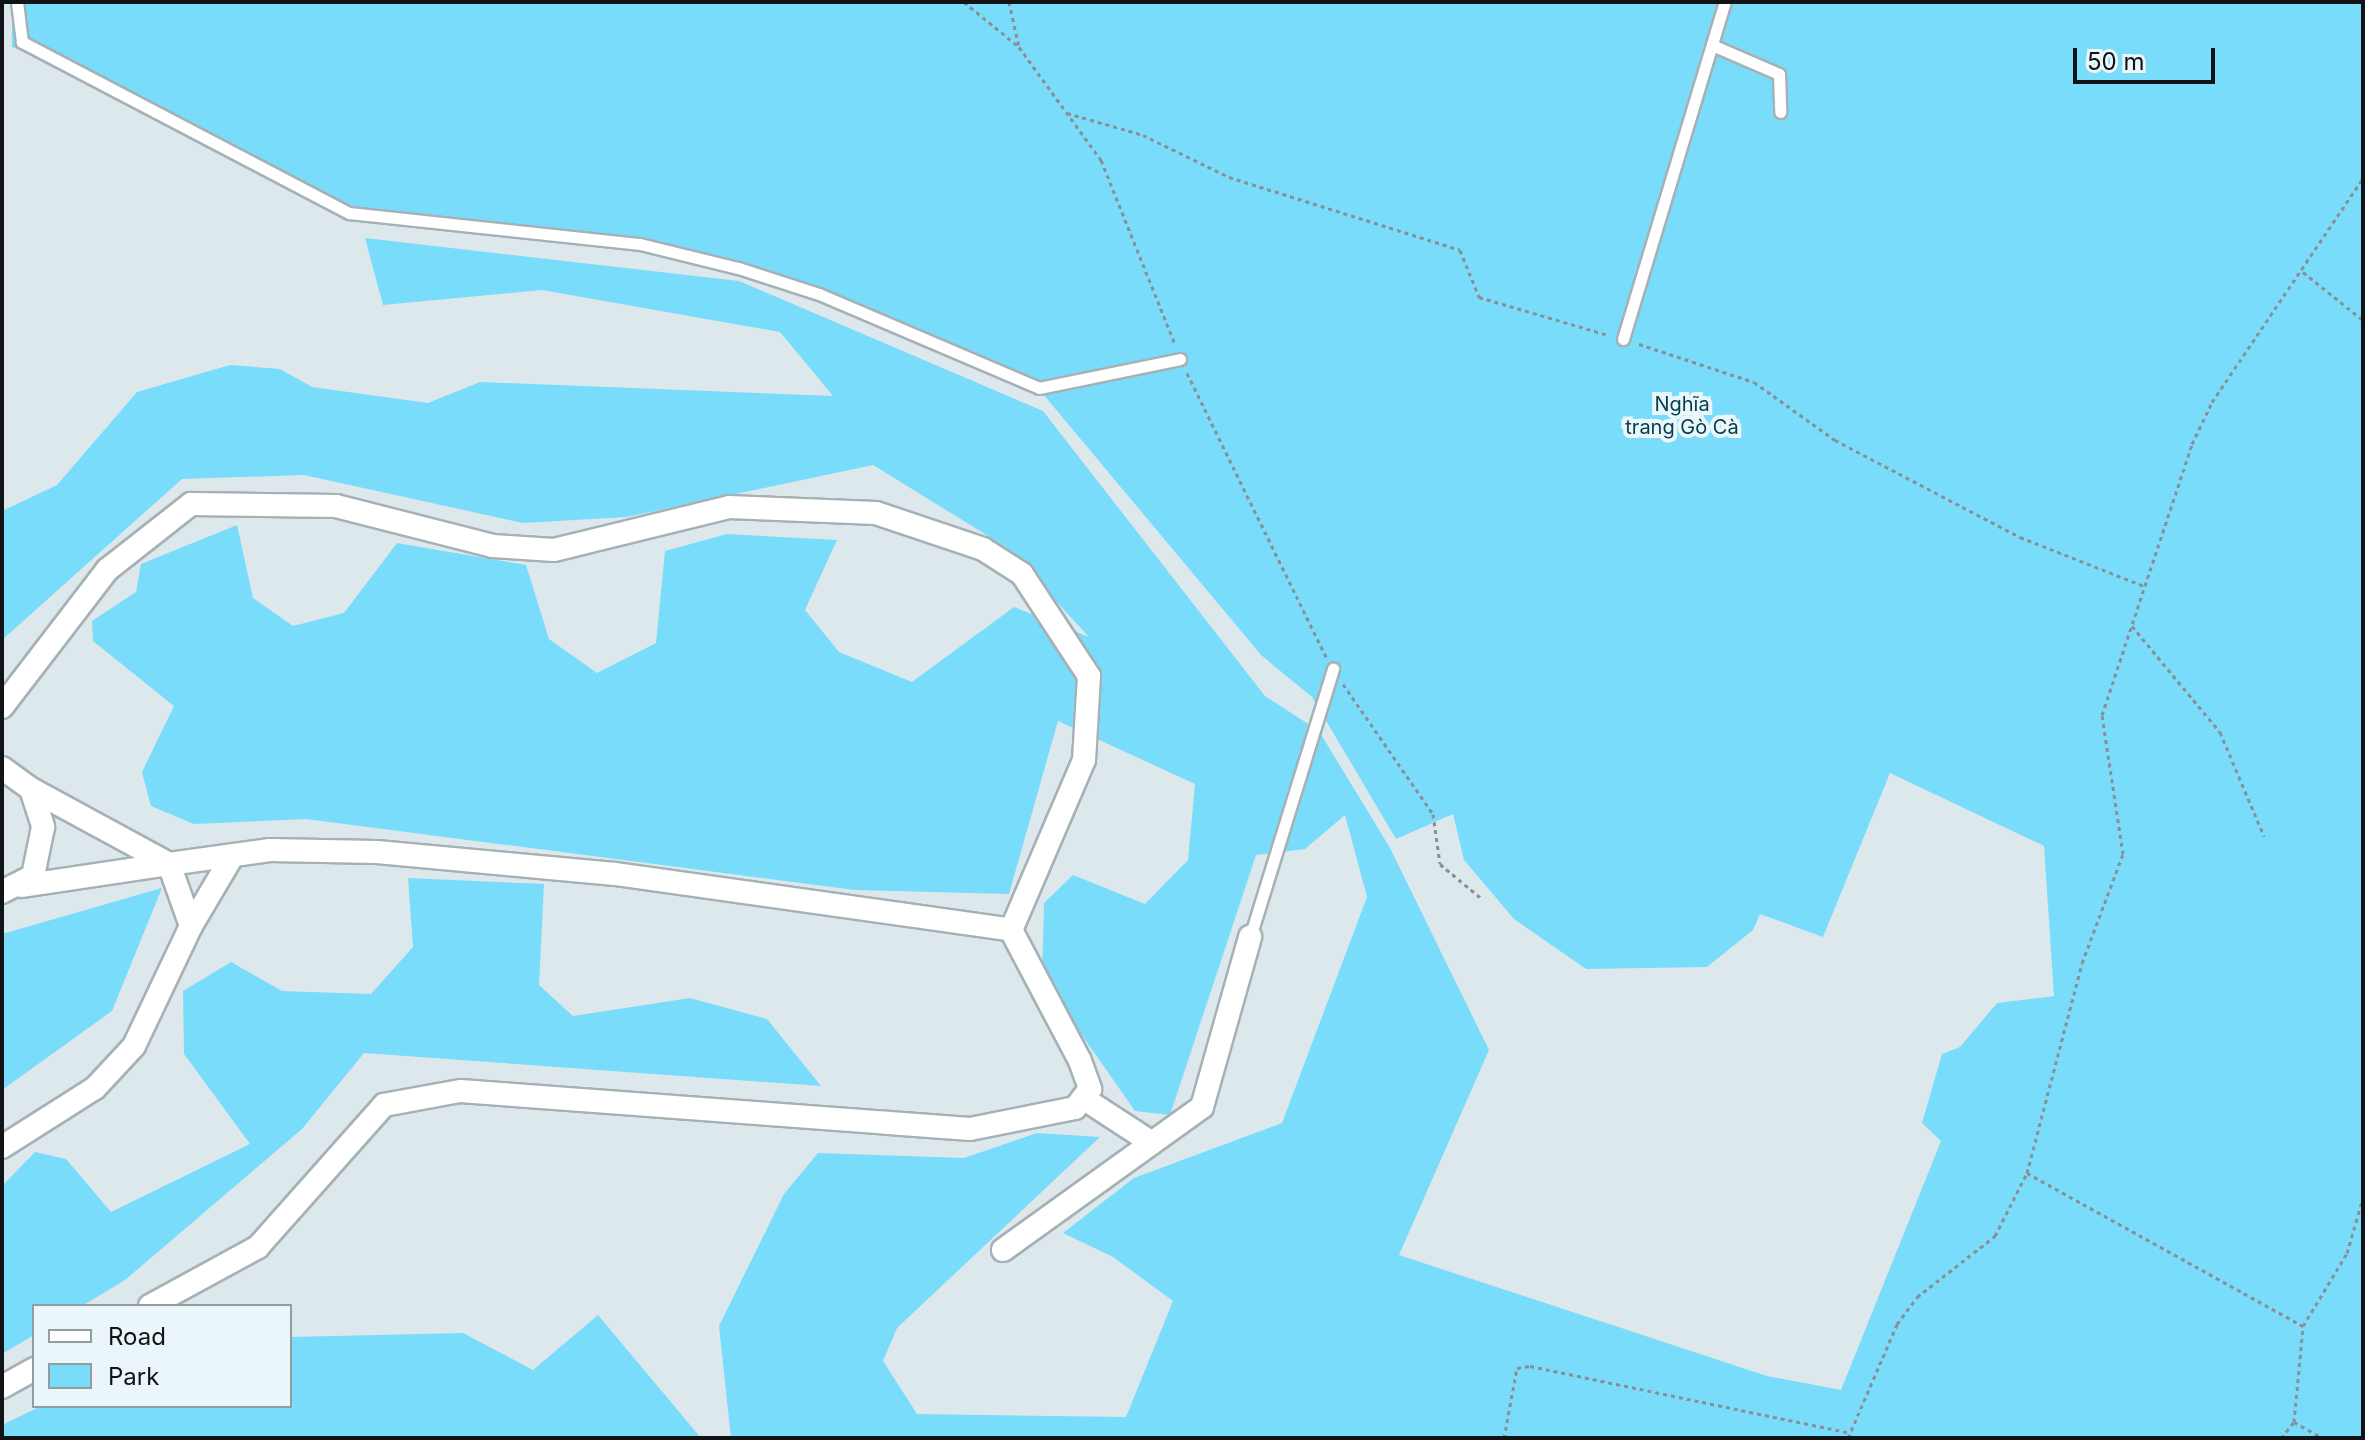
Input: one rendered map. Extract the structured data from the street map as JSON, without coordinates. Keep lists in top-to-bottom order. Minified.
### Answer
{"parks":["Nghĩa trang Gò Cà"],"legend":["Road","Park"],"scale_bar":"50 m"}
